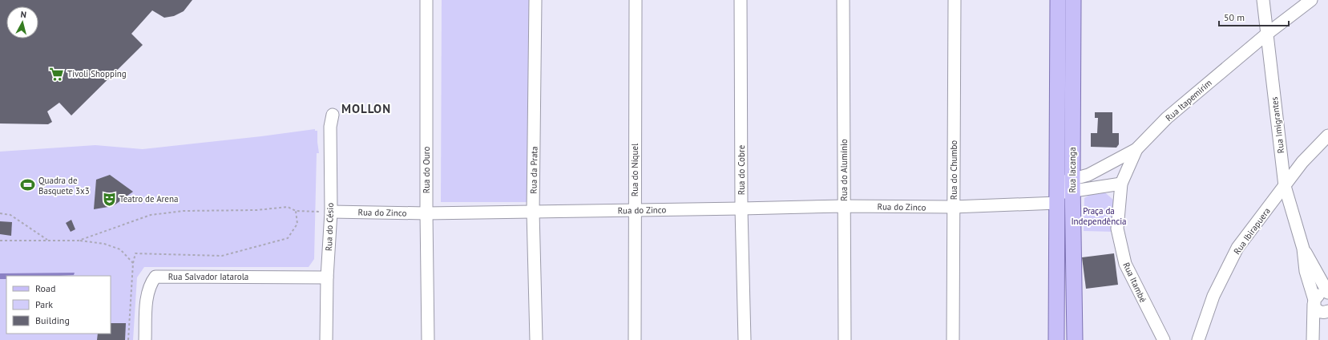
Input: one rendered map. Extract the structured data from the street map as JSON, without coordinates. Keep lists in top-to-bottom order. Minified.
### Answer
{"streets":{"main road":["Rua Iacanga"],"street":["Rua Itapemirim","Rua Imigrantes","Rua do Ouro","Rua da Prata","Rua do Níquel","Rua do Cobre","Rua do Alumínio","Rua do Chumbo","Rua do Zinco","Rua do Césio","Rua Ibirapuera","Rua Salvador Iatarola","Rua Itambé"]},"crossings":[["Rua Itapemirim","Rua Imigrantes"],["Rua Itapemirim","Rua do Chumbo"],["Rua Itapemirim","Rua Iacanga"],["Rua Itapemirim","Rua do Zinco"],["Rua Itapemirim","Rua Itambé"],["Rua Imigrantes","Rua Ibirapuera"],["Rua do Ouro","Rua do Zinco"],["Rua da Prata","Rua do Zinco"],["Rua do Níquel","Rua do Zinco"],["Rua do Cobre","Rua do Zinco"],["Rua do Alumínio","Rua do Zinco"],["Rua do Chumbo","Rua do Zinco"],["Rua do Zinco","Rua do Césio"],["Rua do Césio","Rua Salvador Iatarola"]],"districts":["MOLLON"],"parks":["Praça da Independência"],"places":{"supermarket":["Tivoli Shopping"],"sports":["Quadra de Basquete 3x3"],"theatre":["Teatro de Arena"]},"legend":["Road","Park","Building"],"scale_bar":"50 m","north":"top"}
